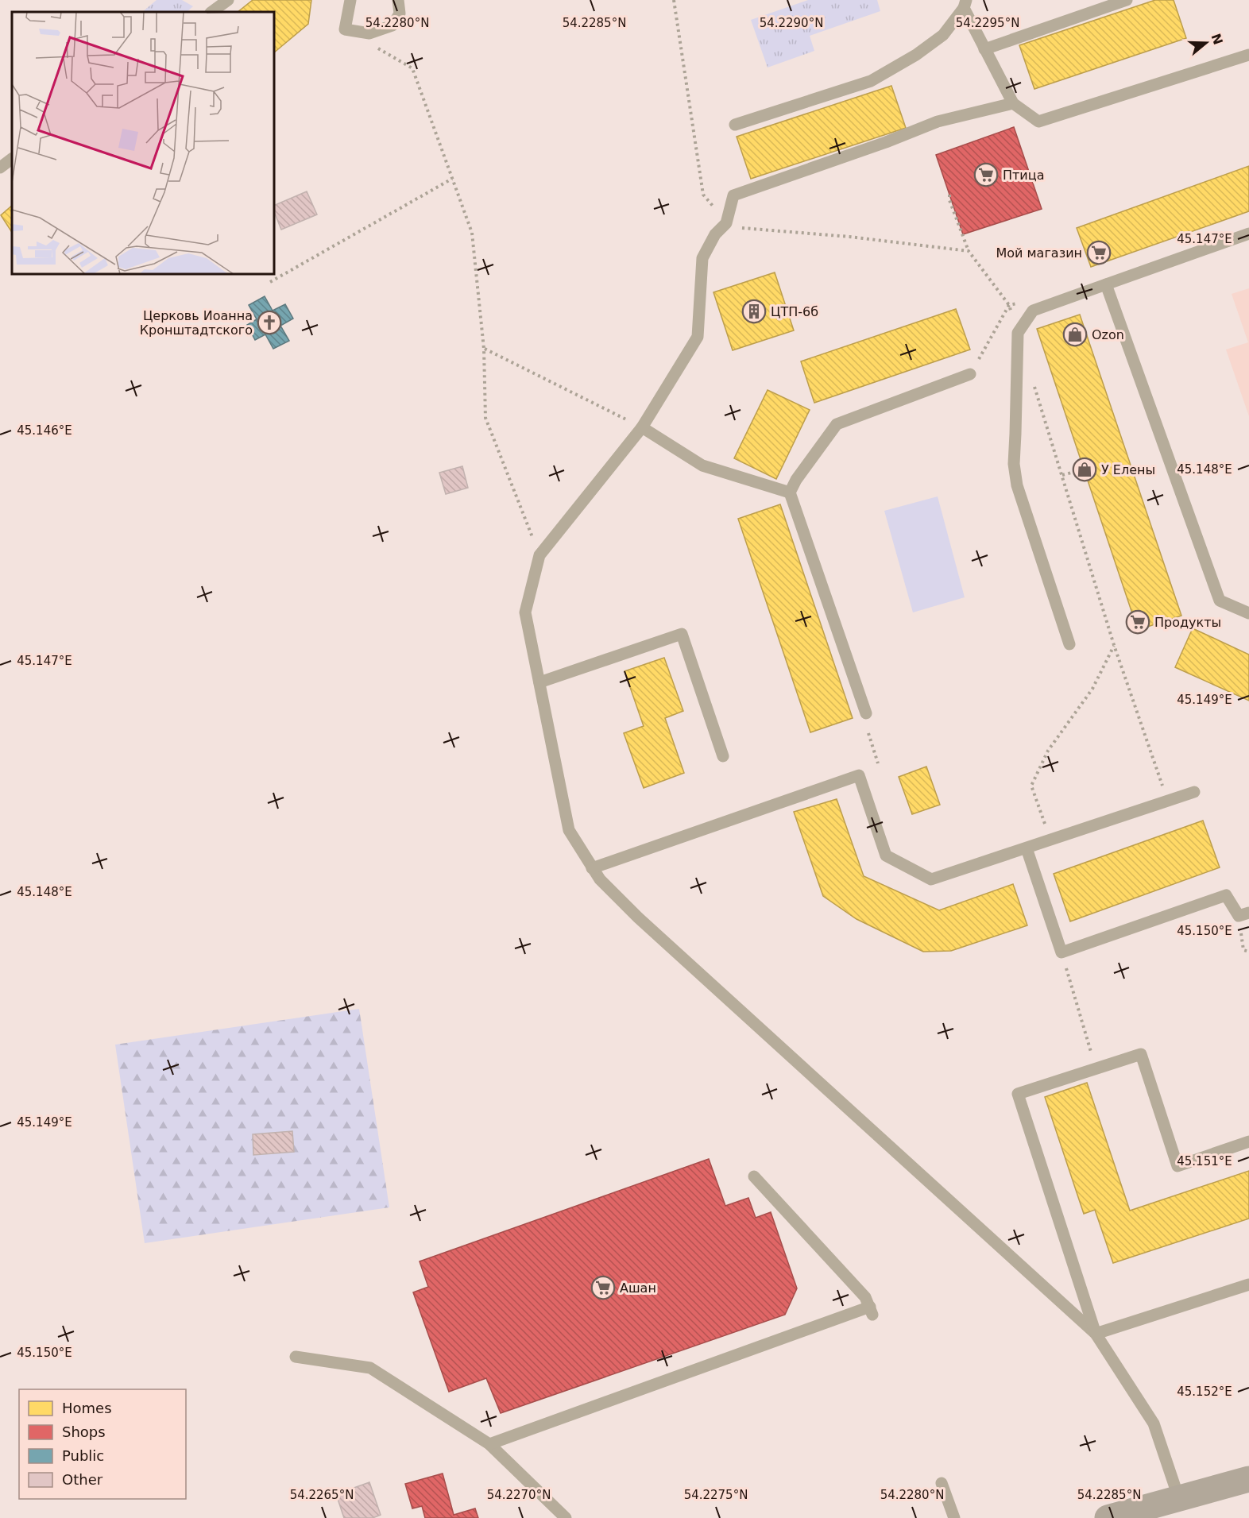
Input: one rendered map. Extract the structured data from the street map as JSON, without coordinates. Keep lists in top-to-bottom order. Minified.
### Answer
{"places":{"supermarket":["Птица","Мой магазин","Продукты","Ашан"],"building":["ЦТП-6б"],"church":["Церковь Иоанна Кронштадтского"],"shop":["Ozon","У Елены"]},"legend":["Homes","Shops","Public","Other"],"north":"right","coordinates":["54.2280°N","54.2290°N","54.2285°N","54.2295°N","45.147°E","45.146°E","45.148°E","45.149°E","45.150°E","45.151°E","45.152°E","54.2265°N","54.2270°N","54.2275°N"]}
